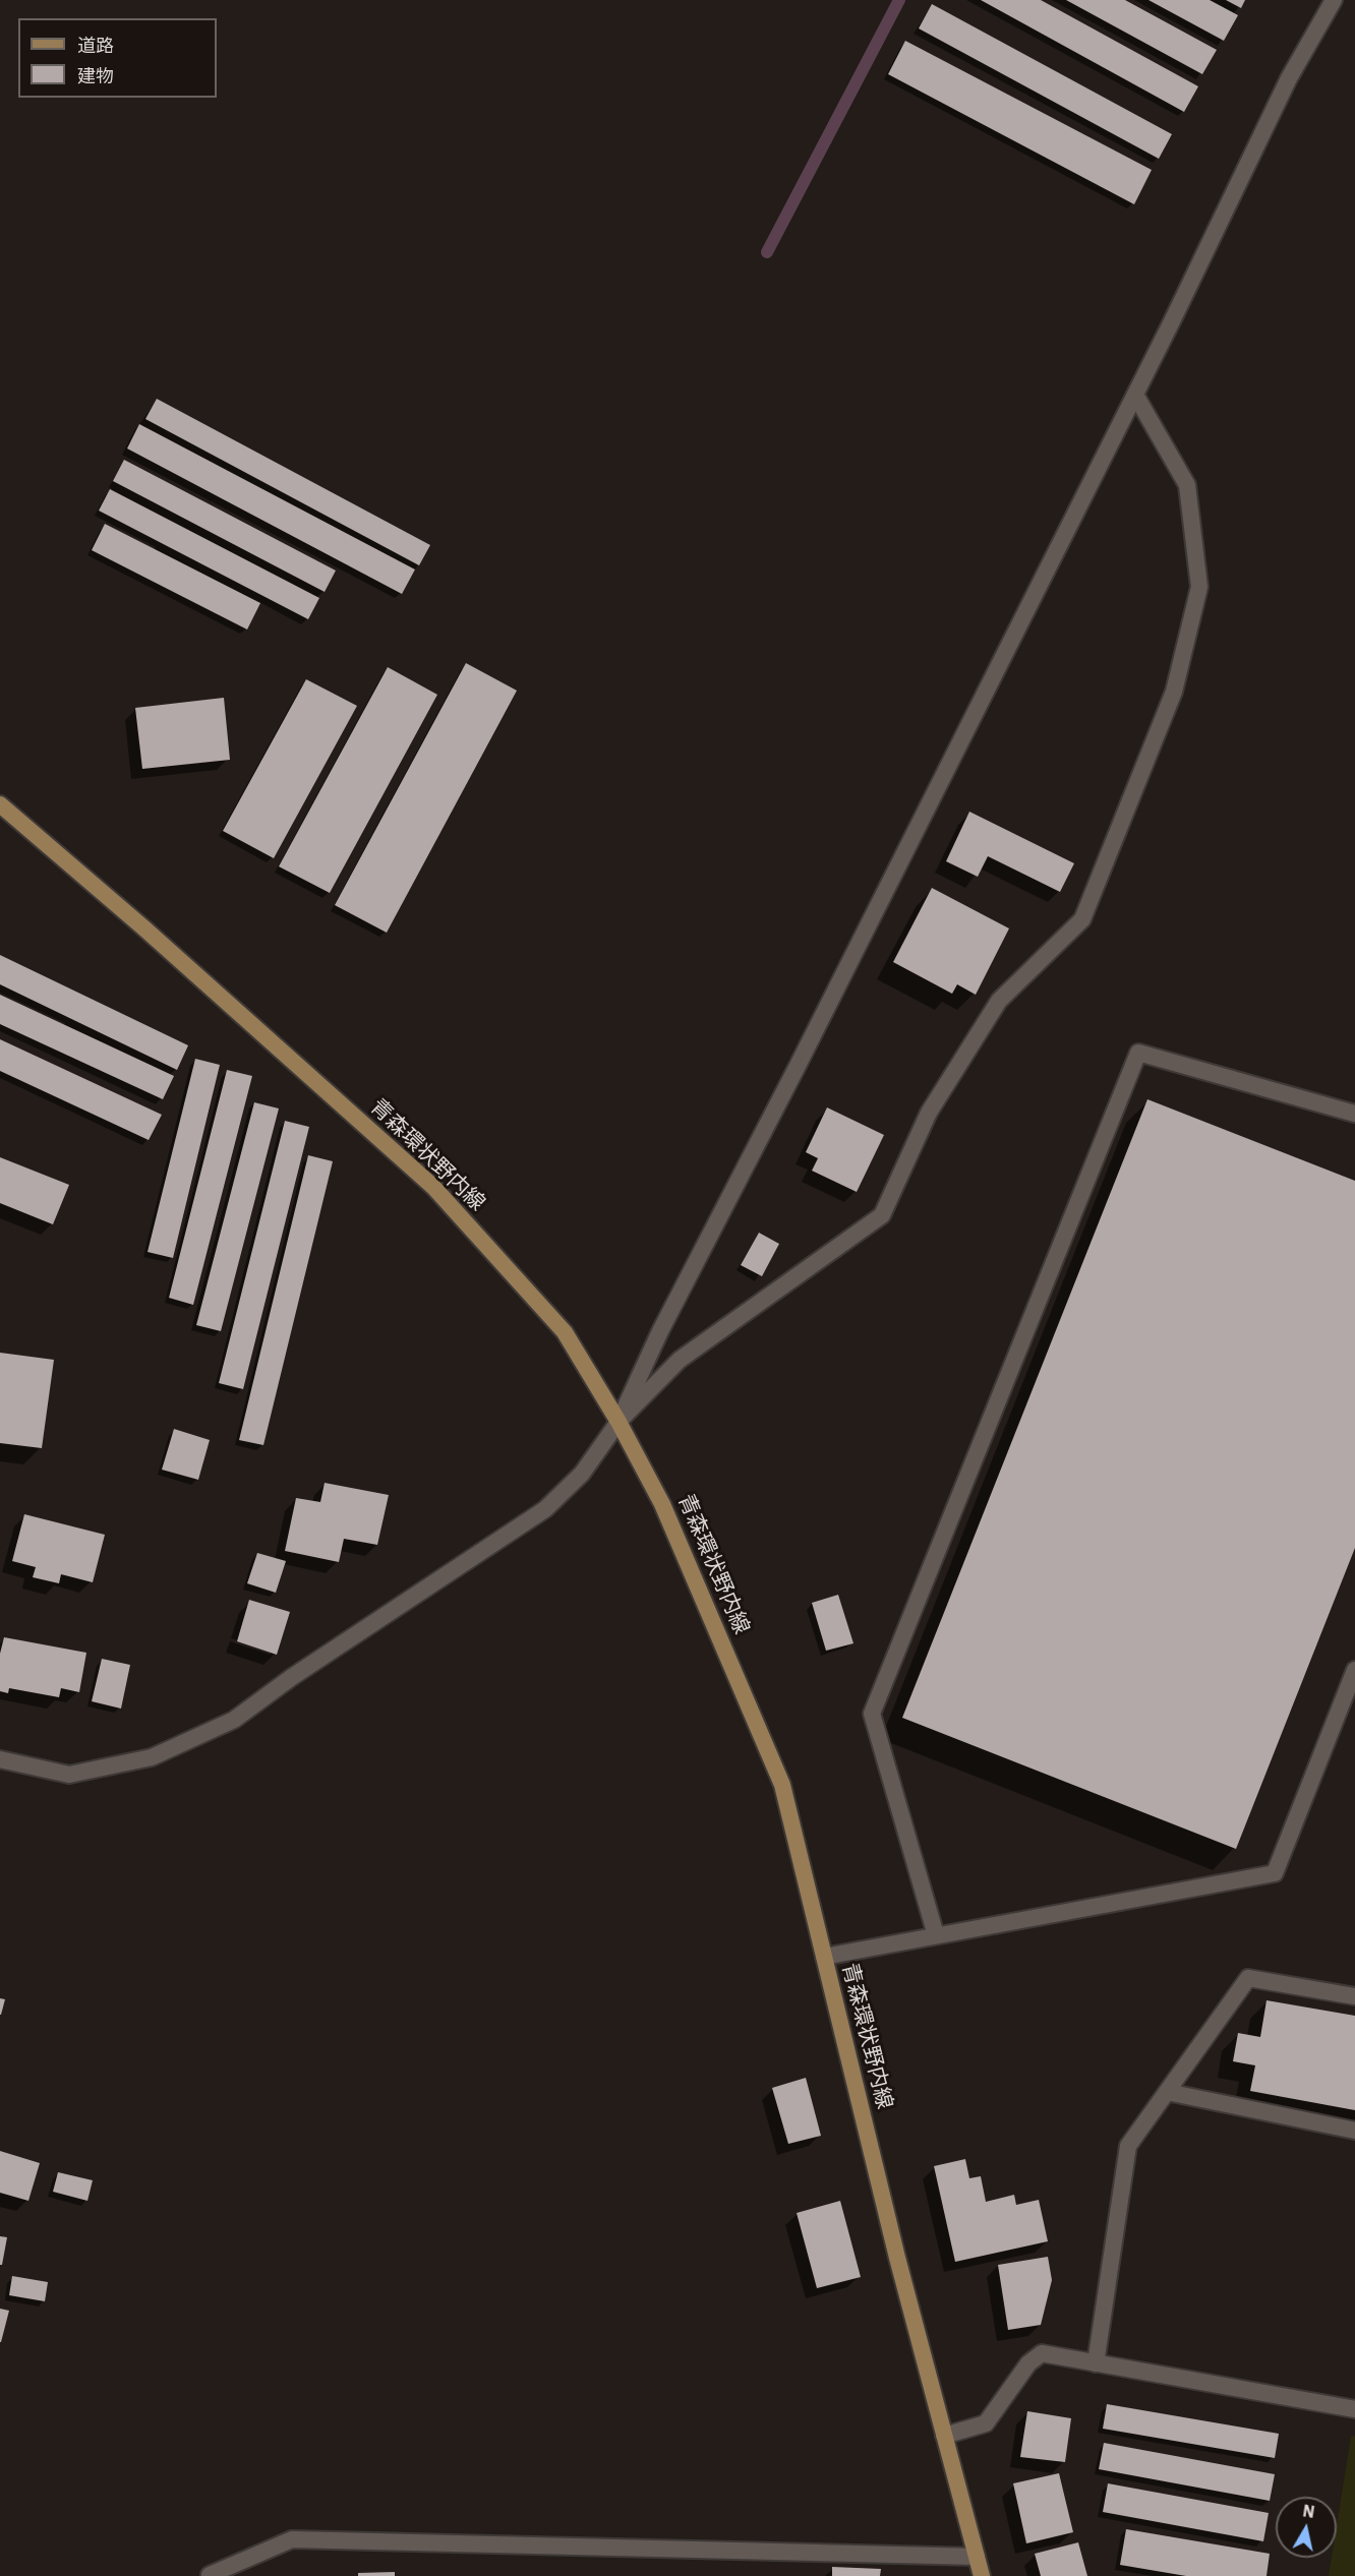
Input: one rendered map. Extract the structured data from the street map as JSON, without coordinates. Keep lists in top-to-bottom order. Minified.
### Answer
{"streets":{"main road":["青森環状野内線"]},"legend":["道路","建物"],"north":"top"}
